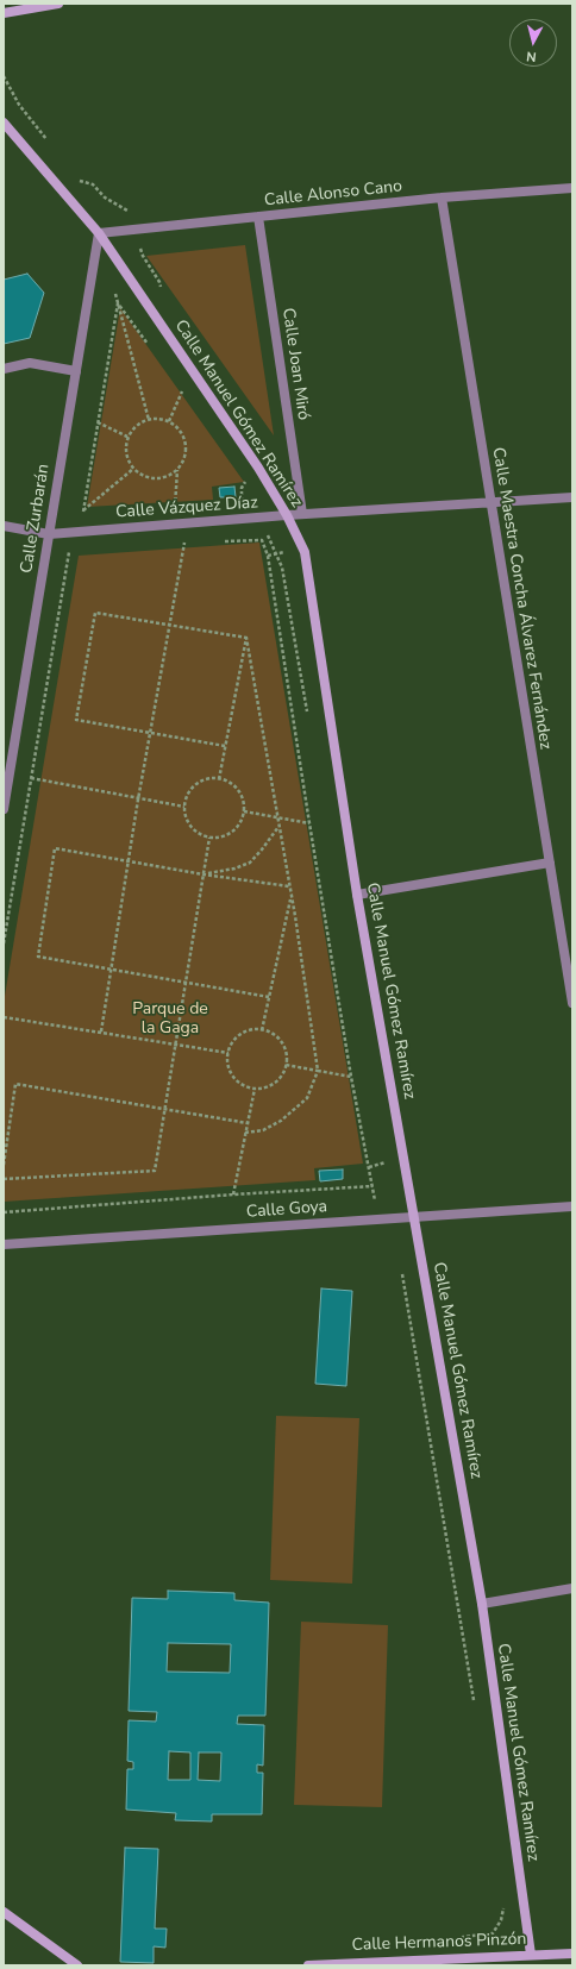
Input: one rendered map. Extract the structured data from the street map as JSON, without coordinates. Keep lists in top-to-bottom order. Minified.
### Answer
{"streets":{"street":["Calle Alonso Cano","Calle Joan Miró","Calle Manuel Gómez Ramírez","Calle Vázquez Díaz","Calle Zurbarán","Calle Maestra Concha Álvarez Fernández","Calle Goya","Calle Hermanos Pinzón"]},"crossings":[["Calle Alonso Cano","Calle Joan Miró"],["Calle Alonso Cano","Calle Manuel Gómez Ramírez"],["Calle Alonso Cano","Calle Zurbarán"],["Calle Alonso Cano","Calle Maestra Concha Álvarez Fernández"],["Calle Joan Miró","Calle Vázquez Díaz"],["Calle Manuel Gómez Ramírez","Calle Vázquez Díaz"],["Calle Manuel Gómez Ramírez","Calle Zurbarán"],["Calle Manuel Gómez Ramírez","Calle Goya"],["Calle Manuel Gómez Ramírez","Calle Hermanos Pinzón"],["Calle Vázquez Díaz","Calle Zurbarán"],["Calle Vázquez Díaz","Calle Maestra Concha Álvarez Fernández"]],"parks":["Parque de la Gaga"],"north":"bottom"}
